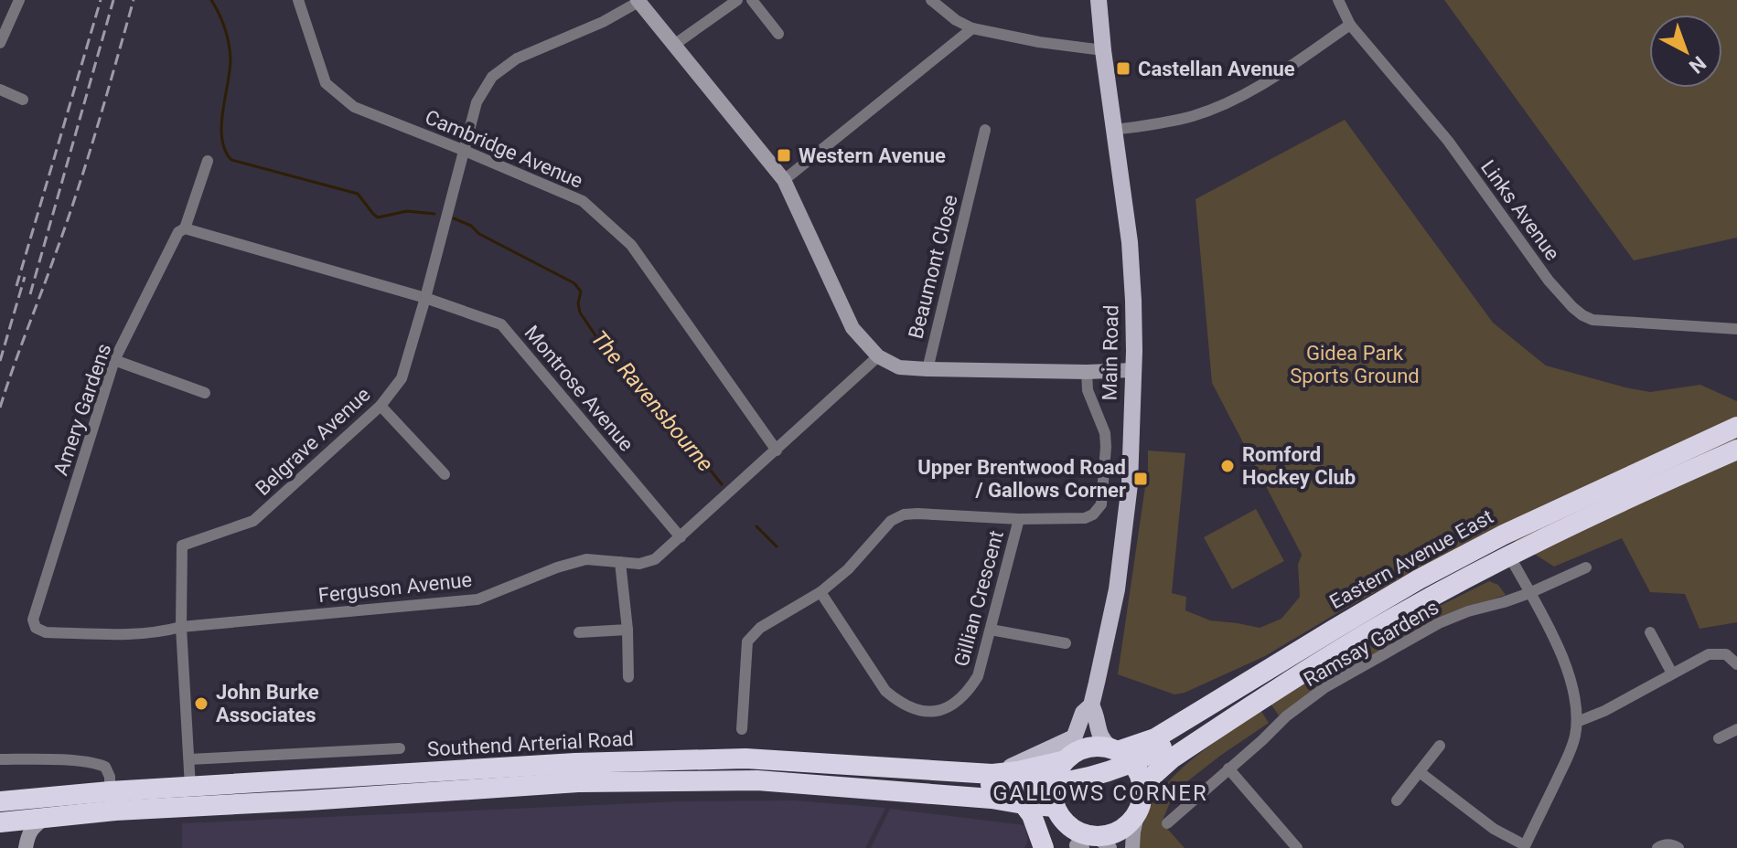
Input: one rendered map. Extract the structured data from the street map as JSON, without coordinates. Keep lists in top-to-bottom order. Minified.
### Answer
{"streets":{"highway":["Eastern Avenue East","Southend Arterial Road"],"main road":["Main Road"],"street":["Cambridge Avenue","Links Avenue","Beaumont Close","Montrose Avenue","Amery Gardens","Belgrave Avenue","Ferguson Avenue","Gillian Crescent","Ramsay Gardens"]},"crossings":[["Cambridge Avenue","Belgrave Avenue"],["Cambridge Avenue","Ferguson Avenue"],["Main Road","Eastern Avenue East"],["Main Road","Southend Arterial Road"],["Montrose Avenue","Belgrave Avenue"],["Montrose Avenue","Ferguson Avenue"],["Amery Gardens","Belgrave Avenue"],["Amery Gardens","Ferguson Avenue"],["Belgrave Avenue","Ferguson Avenue"],["Belgrave Avenue","Southend Arterial Road"],["Eastern Avenue East","Southend Arterial Road"]],"districts":["GALLOWS CORNER"],"water":["The Ravensbourne"],"parks":["Gidea Park Sports Ground"],"places":{"transit":["Castellan Avenue","Western Avenue","Upper Brentwood Road / Gallows Corner"],"other":["Romford Hockey Club","John Burke Associates"]},"north":"bottom right"}
